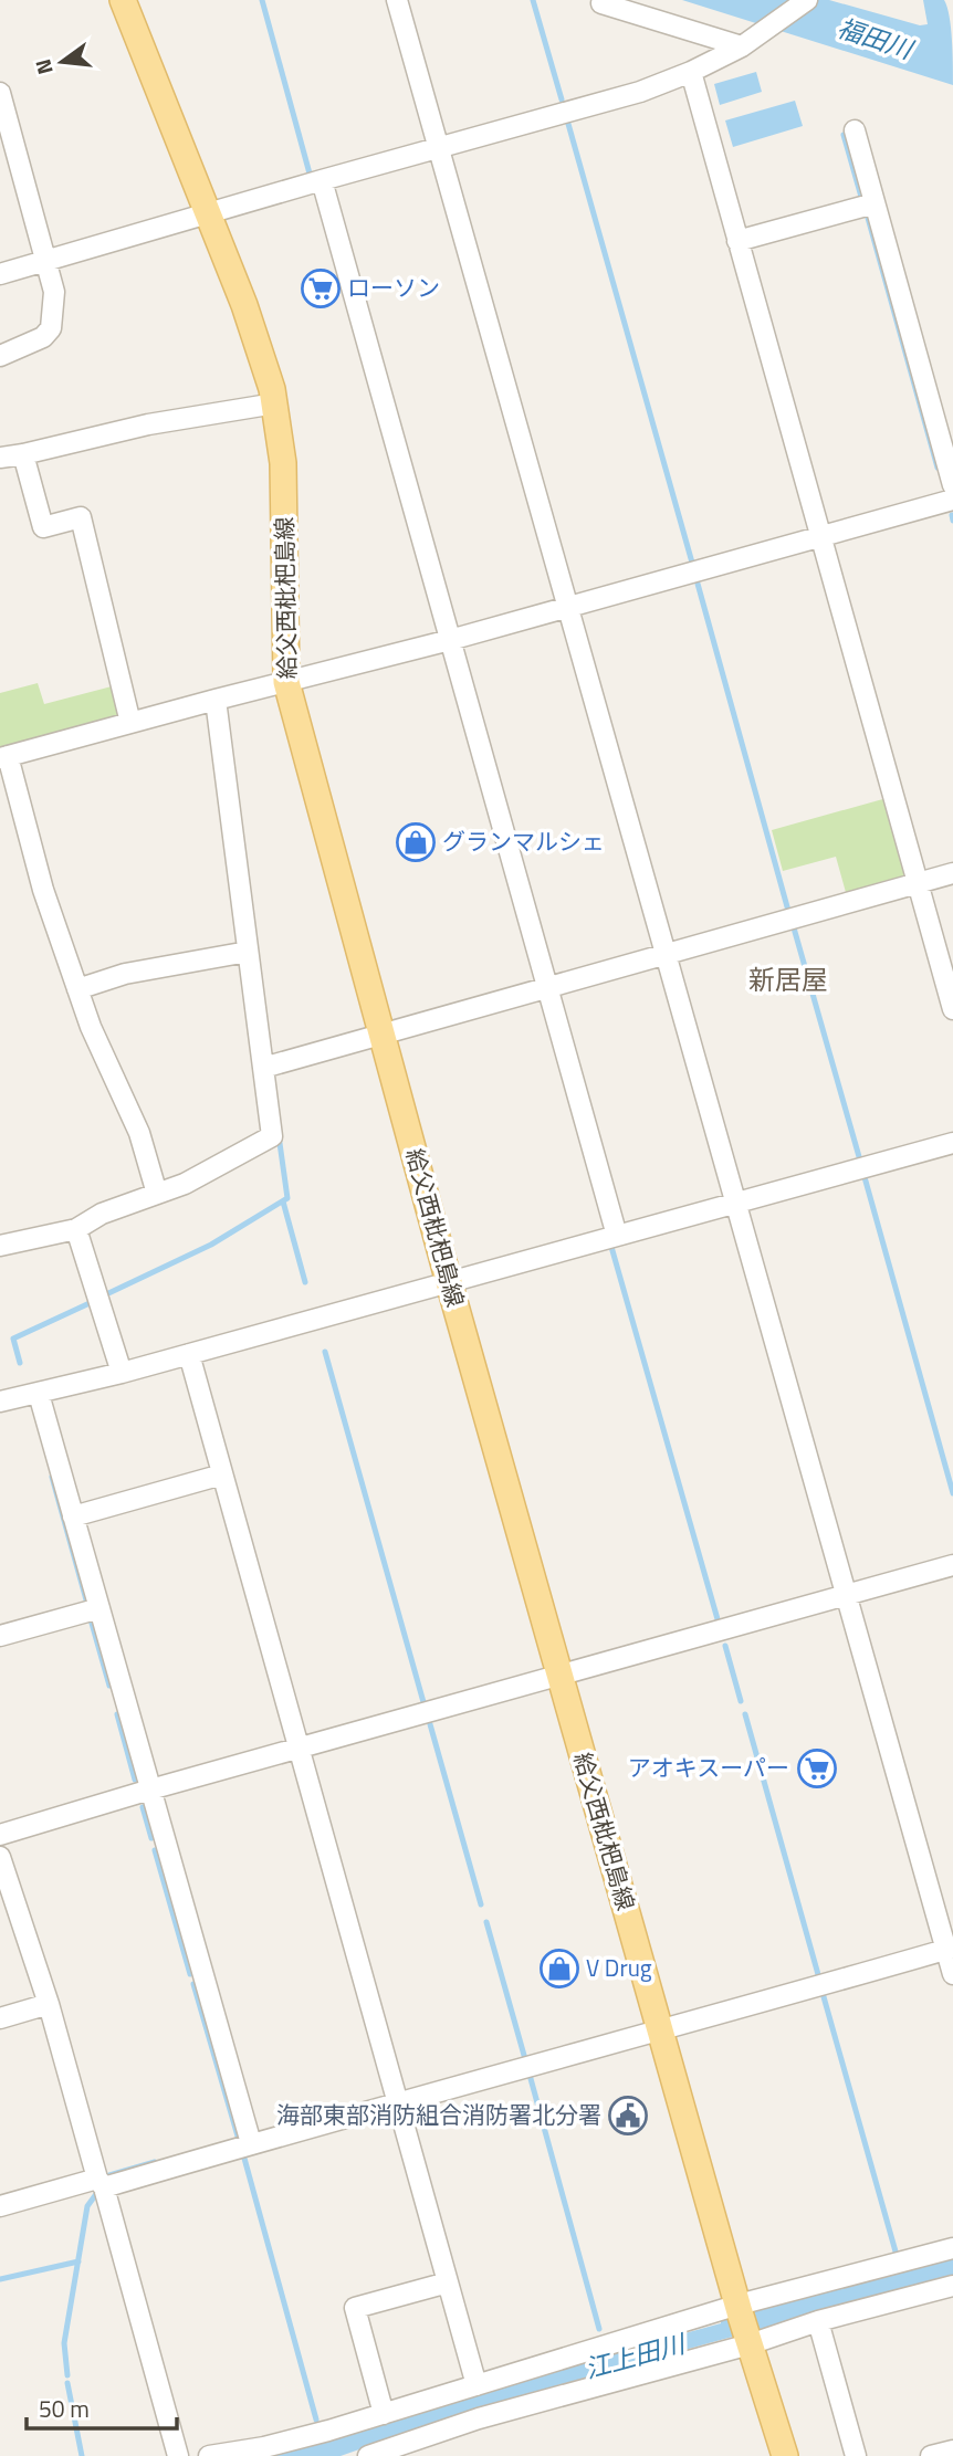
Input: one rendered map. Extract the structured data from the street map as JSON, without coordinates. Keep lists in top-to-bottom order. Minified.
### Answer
{"streets":{"main road":["給父西枇杷島線"]},"districts":["新居屋"],"water":["福田川","江上田川"],"places":{"supermarket":["ローソン","アオキスーパー"],"shop":["グランマルシェ","V Drug"],"public building":["海部東部消防組合消防署北分署"]},"scale_bar":"50 m","north":"left"}
